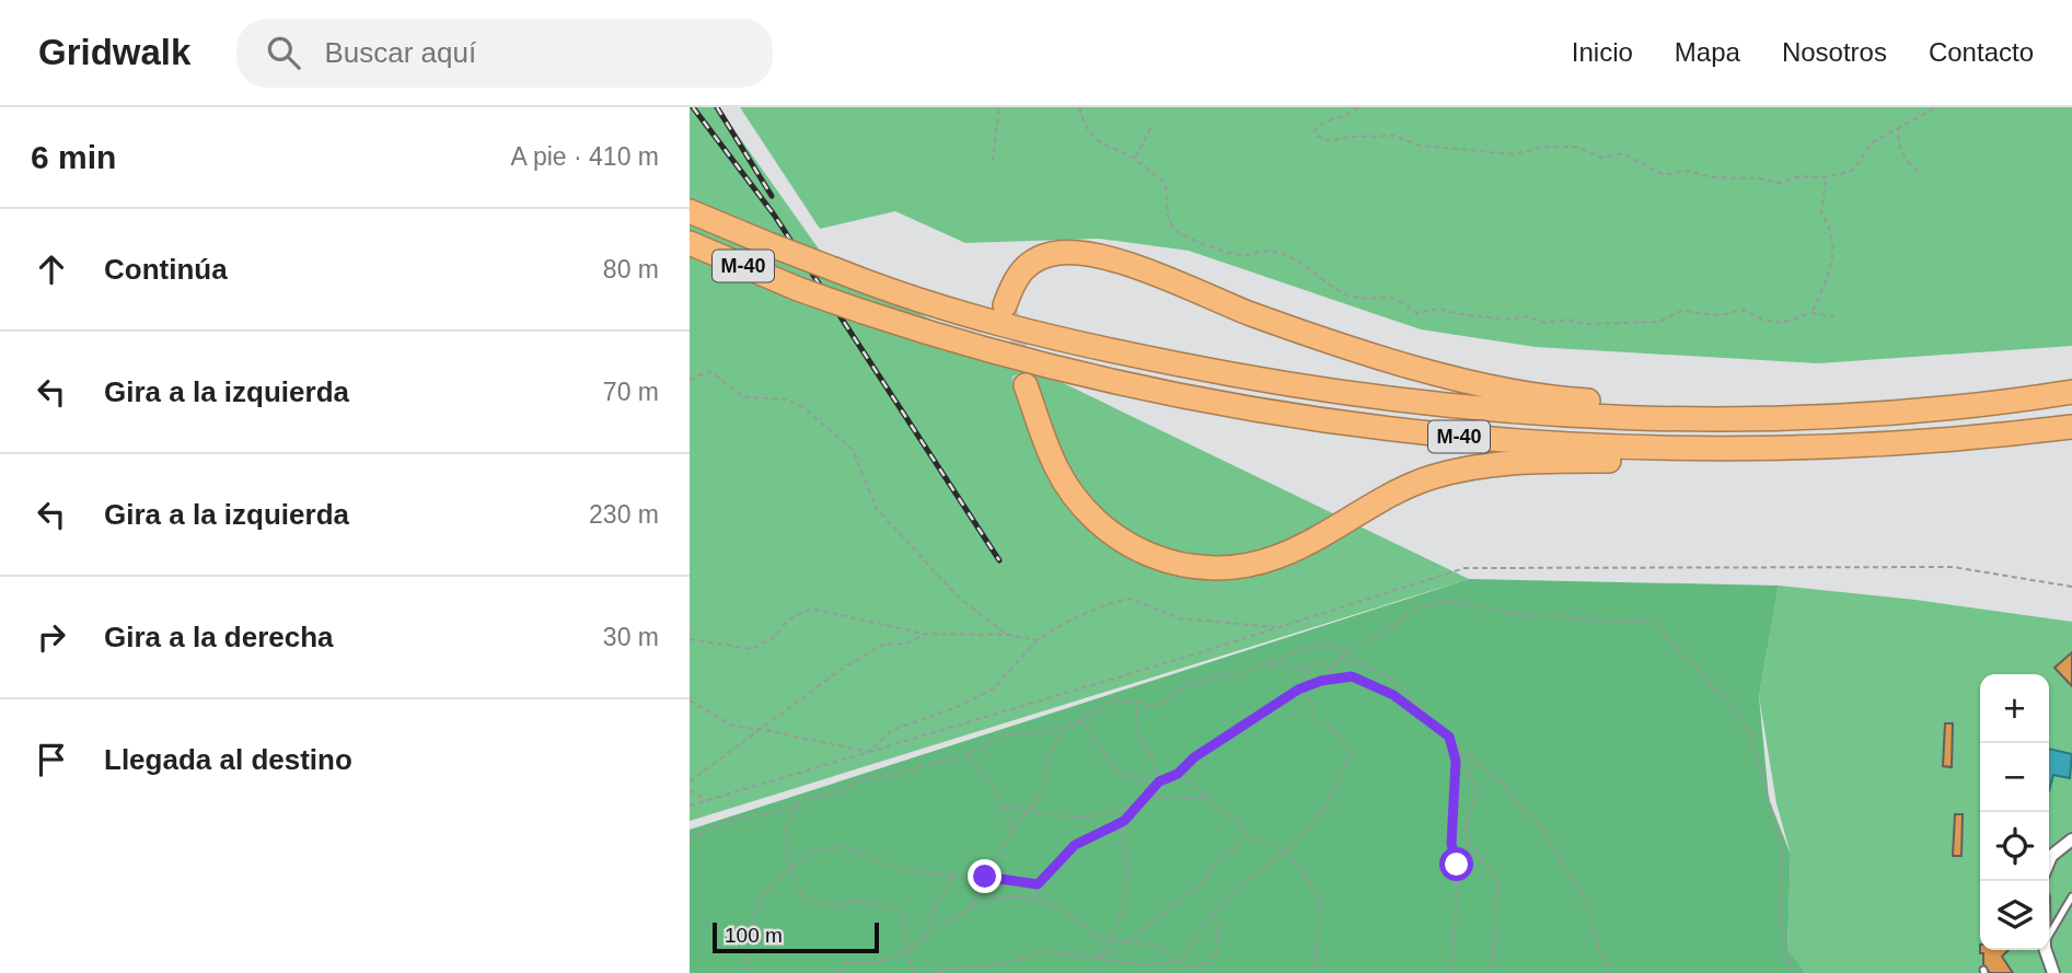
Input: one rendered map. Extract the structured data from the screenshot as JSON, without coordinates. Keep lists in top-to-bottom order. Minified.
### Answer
{"streets":{"highway":["M-40"]},"scale_bar":"100 m","page":{"header":"Gridwalk","search":"Buscar aquí","nav":["Inicio","Mapa","Nosotros","Contacto"],"heading":["6 min","A pie · 410 m"],"list":[["Continúa","80 m"],["Gira a la izquierda","70 m"],["Gira a la izquierda","230 m"],["Gira a la derecha","30 m"],"Llegada al destino"],"map_buttons":["+","−"],"scale":"100 m"}}
